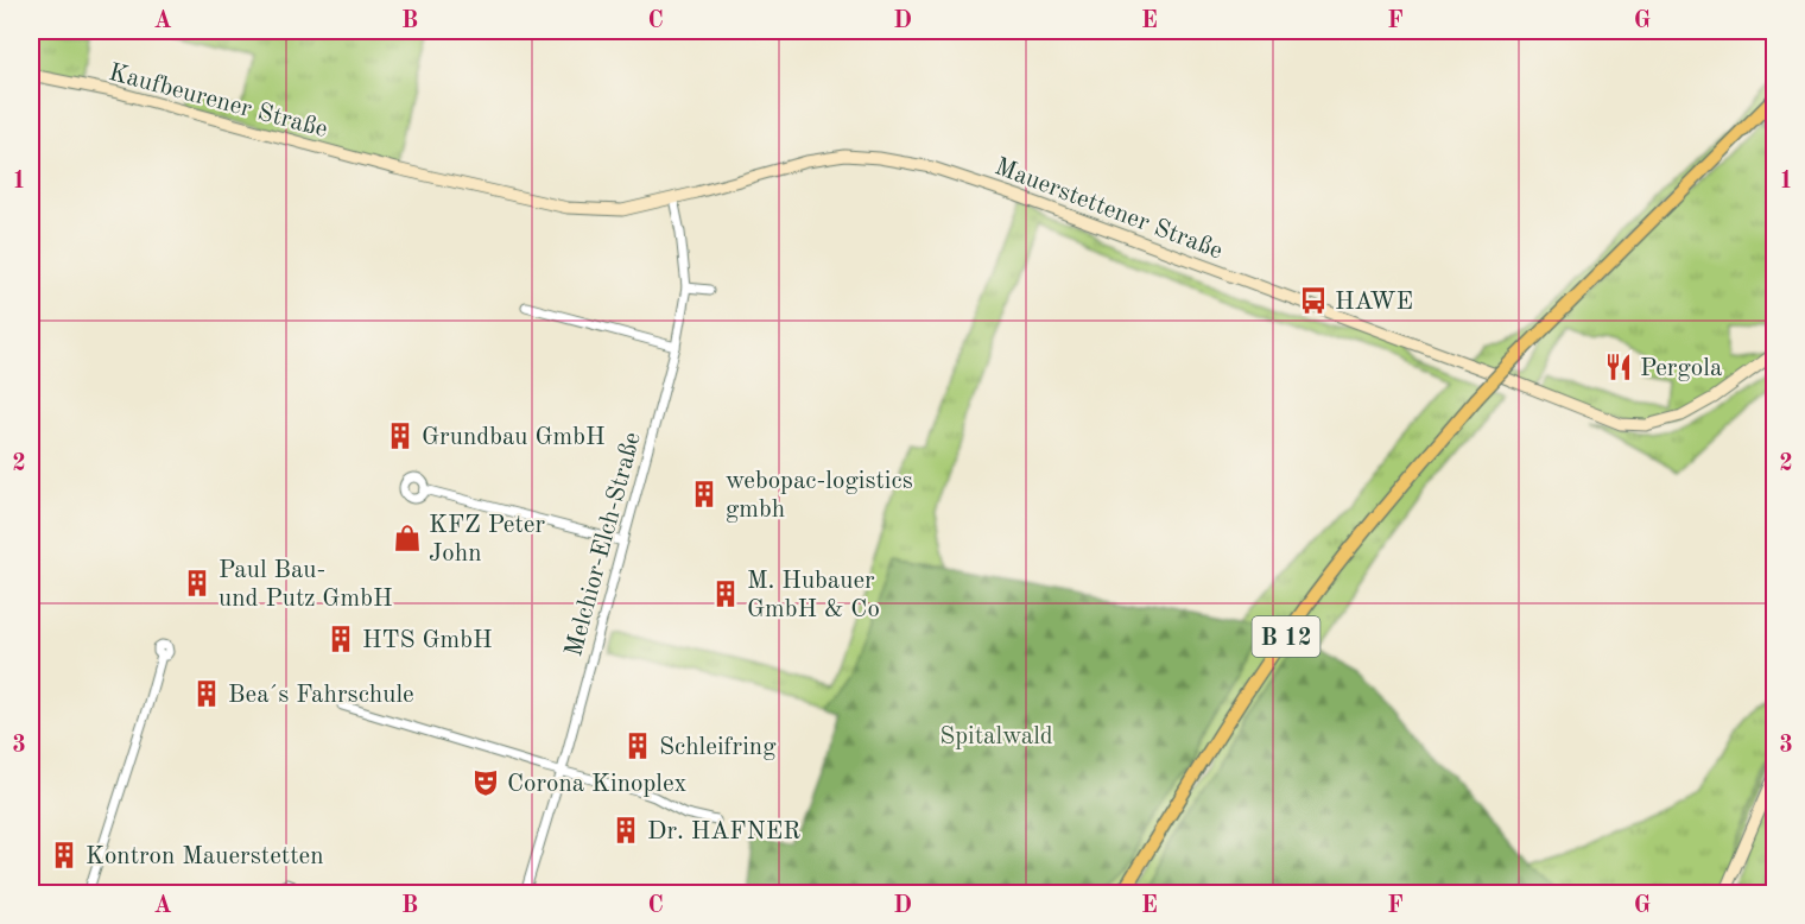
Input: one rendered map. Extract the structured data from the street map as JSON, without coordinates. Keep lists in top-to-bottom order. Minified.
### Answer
{"streets":{"main road":["Kaufbeurener Straße","Mauerstettener Straße","B 12"],"street":["Melchior-Elch-Straße"]},"crossings":[["Kaufbeurener Straße","Mauerstettener Straße"],["Mauerstettener Straße","Melchior-Elch-Straße"]],"parks":["Spitalwald"],"places":{"bus stop":["HAWE"],"restaurant":["Pergola"],"building":["Grundbau GmbH","webopac-logistics gmbh","Paul Bau- und Putz GmbH","M. Hubauer GmbH & Co","HTS GmbH","Bea´s Fahrschule","Schleifring","Dr. HAFNER","Kontron Mauerstetten"],"shop":["KFZ Peter John"],"theatre":["Corona Kinoplex"]},"grid":{"columns":["A","B","C","D","E","F","G"],"rows":["1","2","3"]}}
